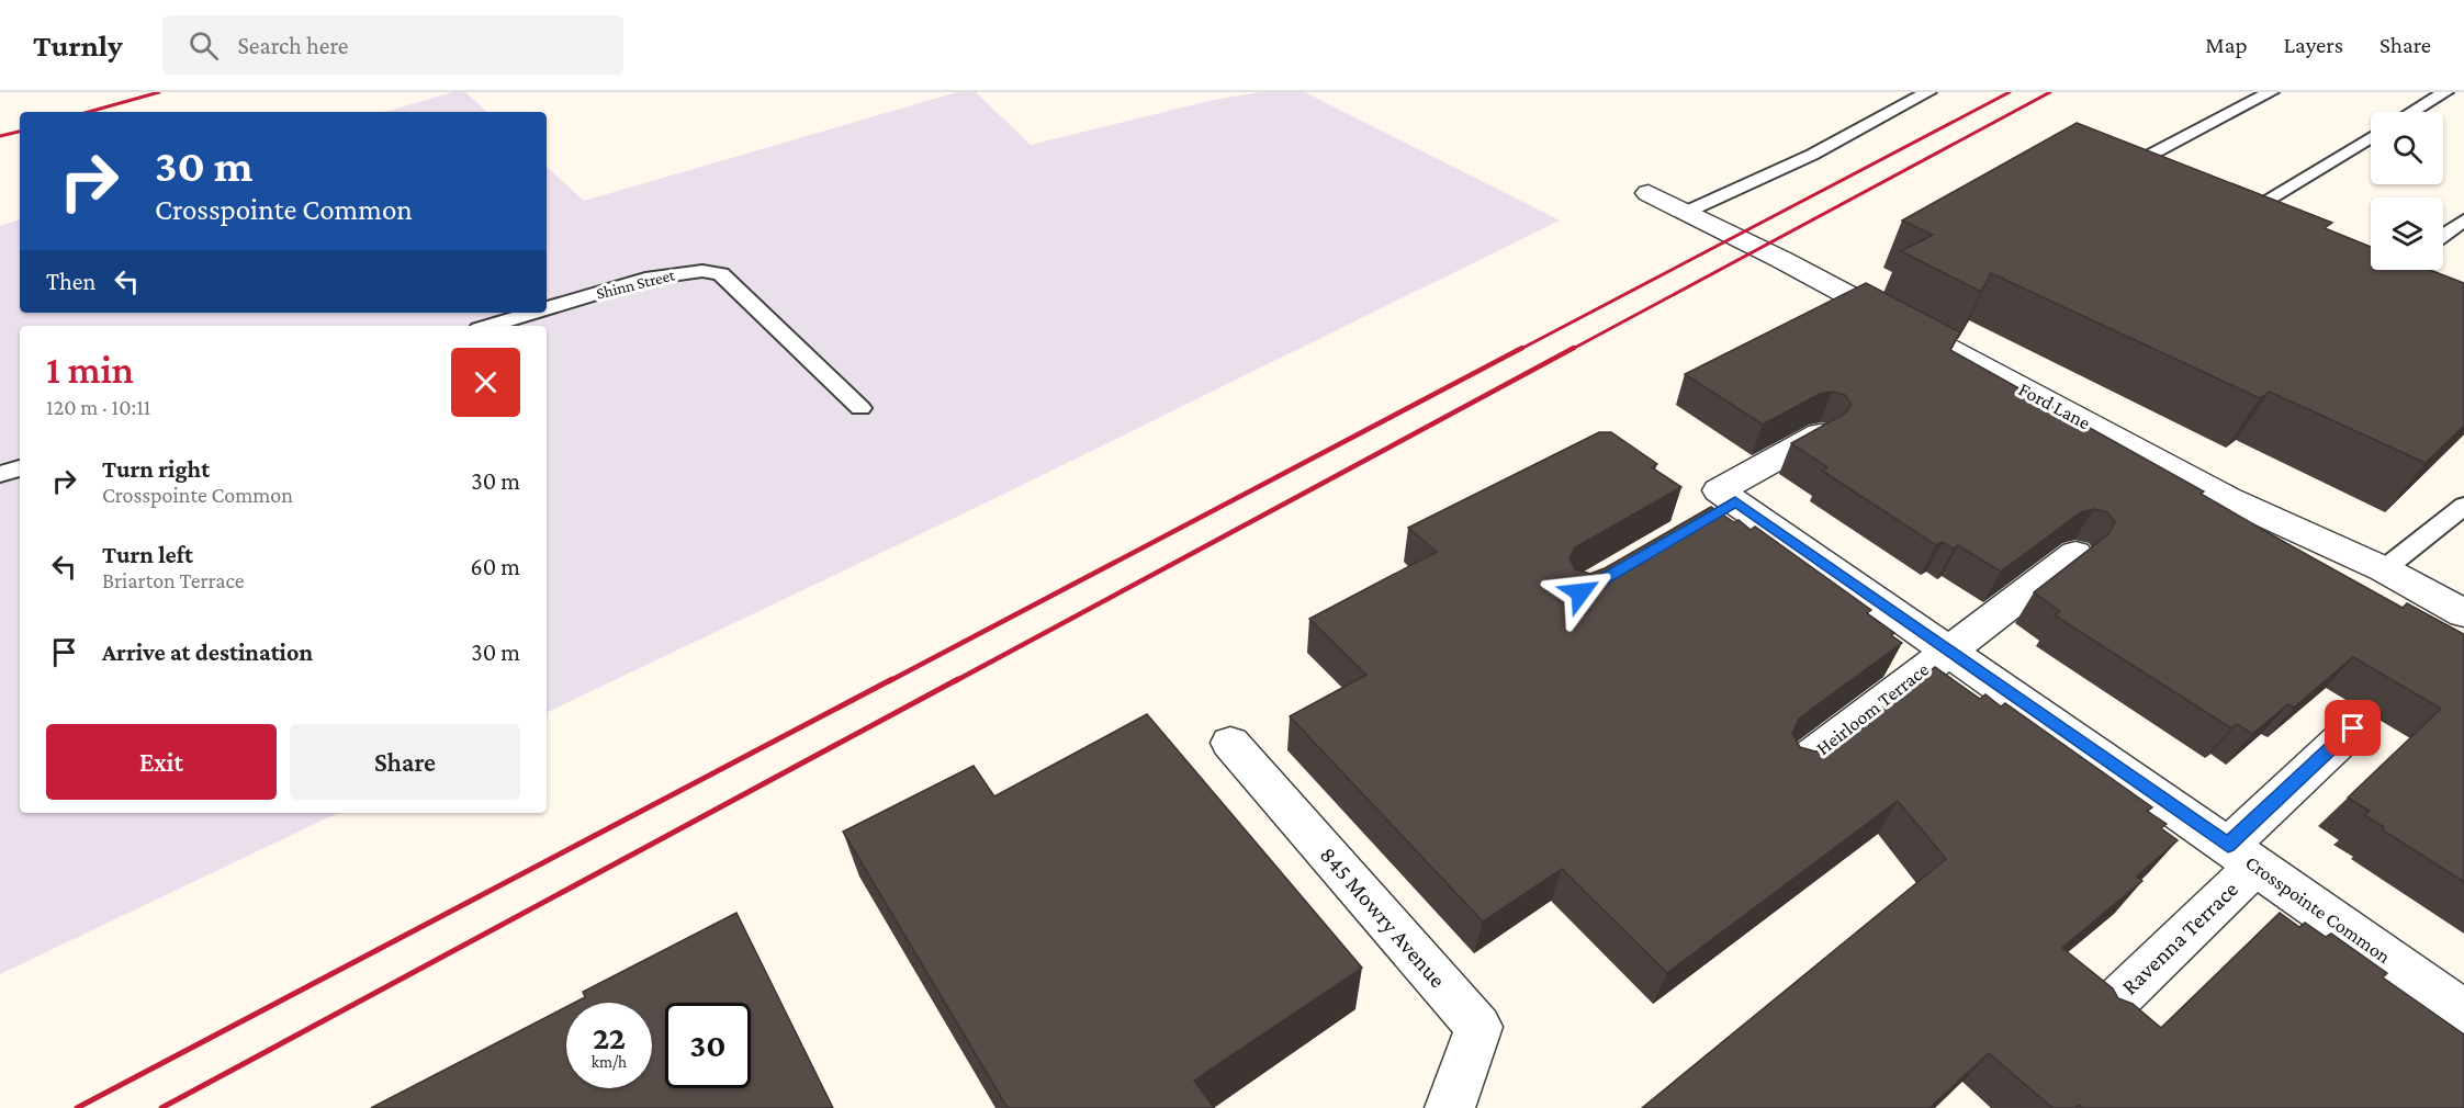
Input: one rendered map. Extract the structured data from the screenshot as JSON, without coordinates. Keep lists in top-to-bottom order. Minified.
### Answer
{"streets":{"street":["Ford Lane","Heirloom Terrace","Crosspointe Common","845 Mowry Avenue","Ravenna Terrace"],"lane":["Shinn Street"]},"crossings":[["Heirloom Terrace","Crosspointe Common"],["Crosspointe Common","Ravenna Terrace"]],"page":{"header":"Turnly","search":"Search here","nav":["Map","Layers","Share"],"turn":["30 m","Crosspointe Common"],"then":"Then","heading":["1 min","120 m · 10:11"],"list":[{"name":"Turn right","note":"Crosspointe Common","value":"30 m"},{"name":"Turn left","note":"Briarton Terrace","value":"60 m"},{"name":"Arrive at destination","value":"30 m"}],"buttons":["Exit","Share"],"speed":"22 km/h","limit":"30"}}
